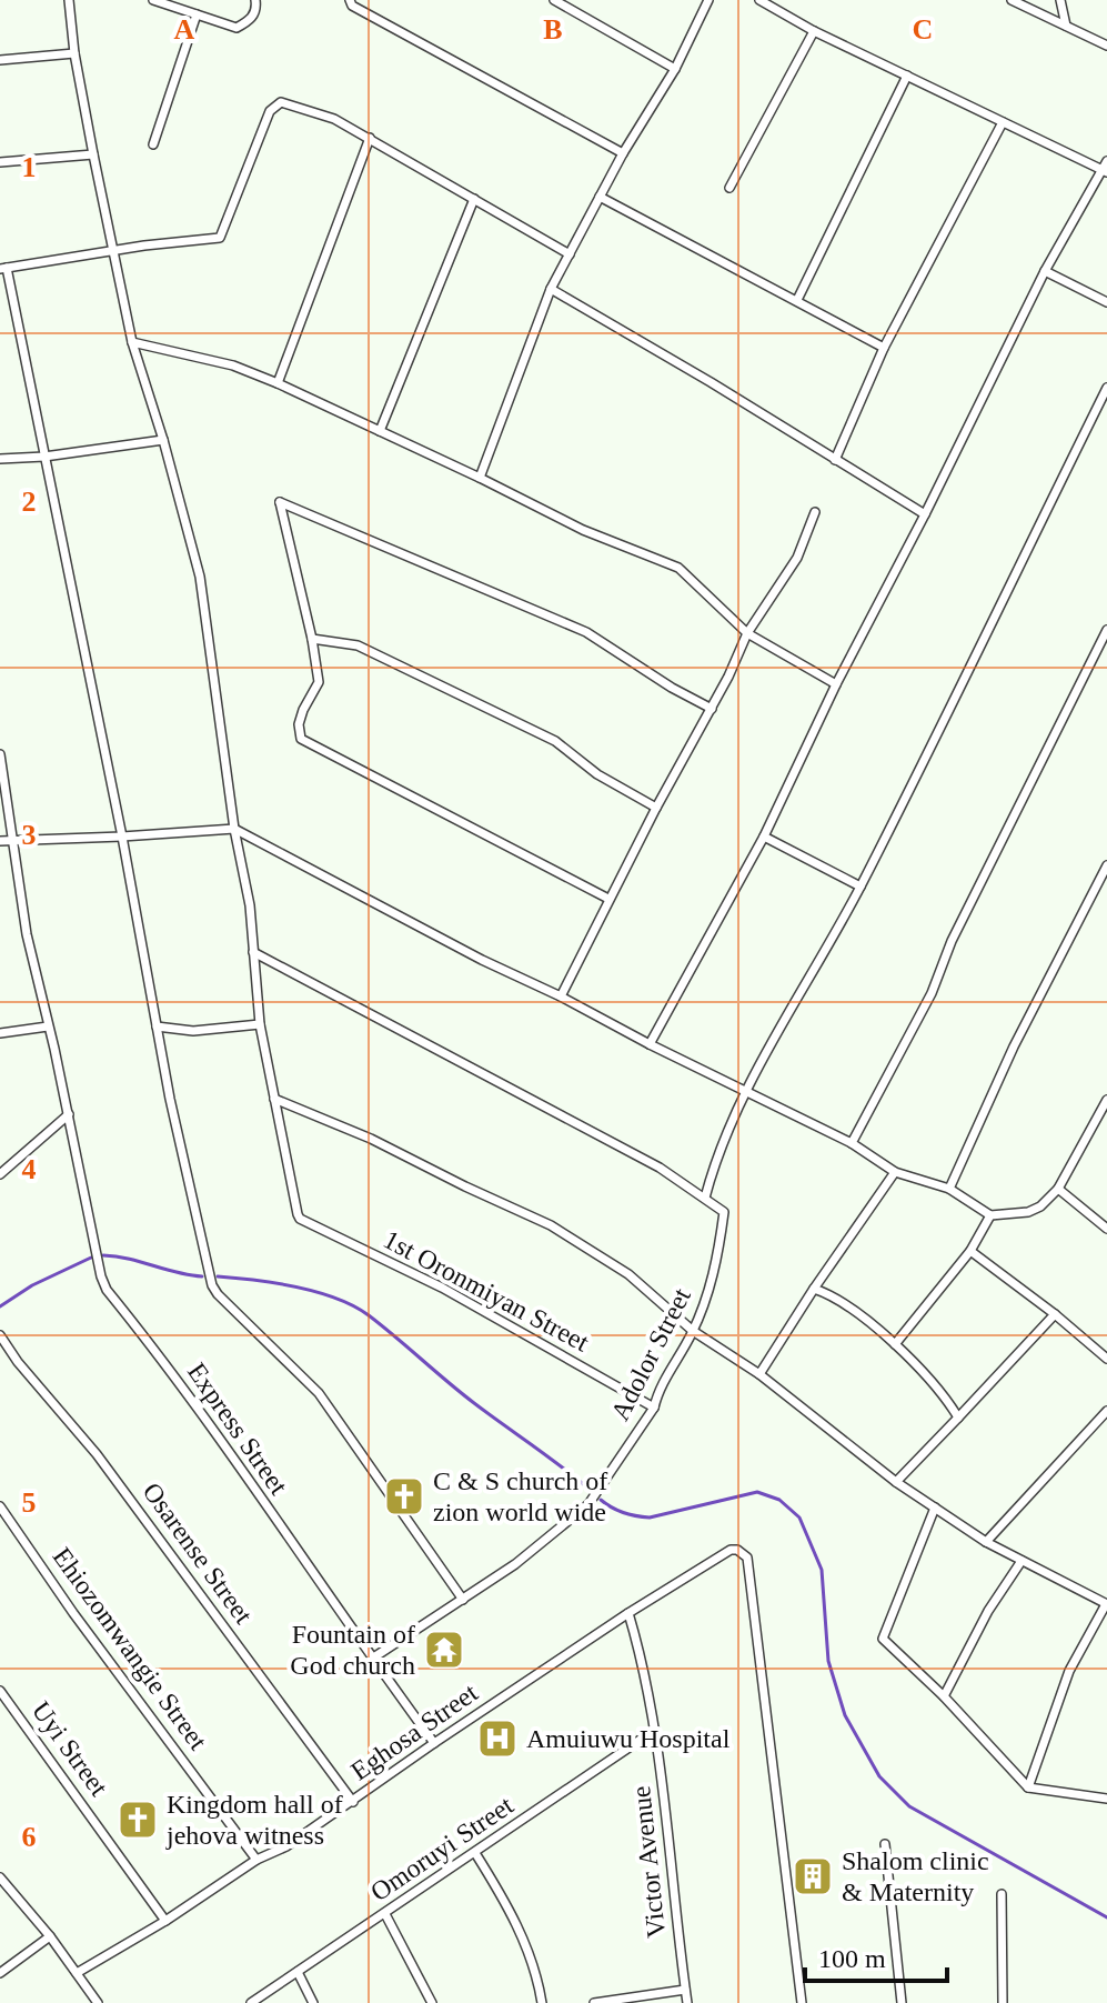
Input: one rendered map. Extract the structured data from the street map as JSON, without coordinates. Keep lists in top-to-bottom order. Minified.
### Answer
{"streets":{"street":["1st Oronmiyan Street","Adolor Street","Express Street","Osarense Street","Ehiozomwangie Street","Eghosa Street","Uyi Street","Omoruyi Street","Victor Avenue"]},"crossings":[["1st Oronmiyan Street","Adolor Street"],["Adolor Street","Express Street"],["Express Street","Eghosa Street"],["Osarense Street","Eghosa Street"],["Ehiozomwangie Street","Eghosa Street"],["Eghosa Street","Uyi Street"],["Eghosa Street","Victor Avenue"],["Omoruyi Street","Victor Avenue"]],"places":{"church":["C & S church of zion world wide","Kingdom hall of jehova witness"],"temple":["Fountain of God church"],"hospital":["Amuiuwu Hospital"],"building":["Shalom clinic & Maternity"]},"scale_bar":"100 m","grid":{"columns":["A","B","C"],"rows":["1","2","3","4","5","6"]}}
